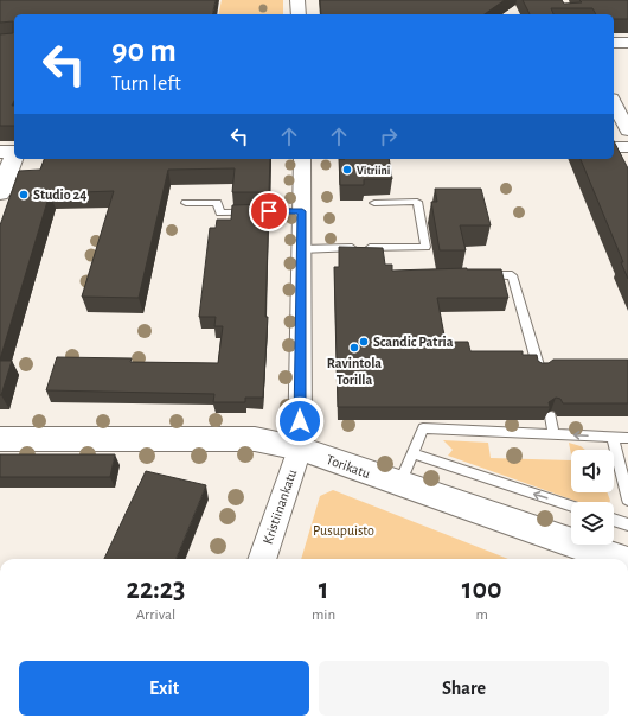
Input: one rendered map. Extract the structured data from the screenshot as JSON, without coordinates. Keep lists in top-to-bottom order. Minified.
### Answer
{"streets":{"street":["Torikatu","Kristiinankatu"]},"crossings":[["Torikatu","Kristiinankatu"]],"parks":["Pusupuisto"],"places":["Vitriini","Studio 24","Scandic Patria","Ravintola Torilla"],"page":{"turn":["90 m","Turn left"],"eta":["22:23","Arrival","1","min","100","m"],"buttons":["Exit","Share"]}}
